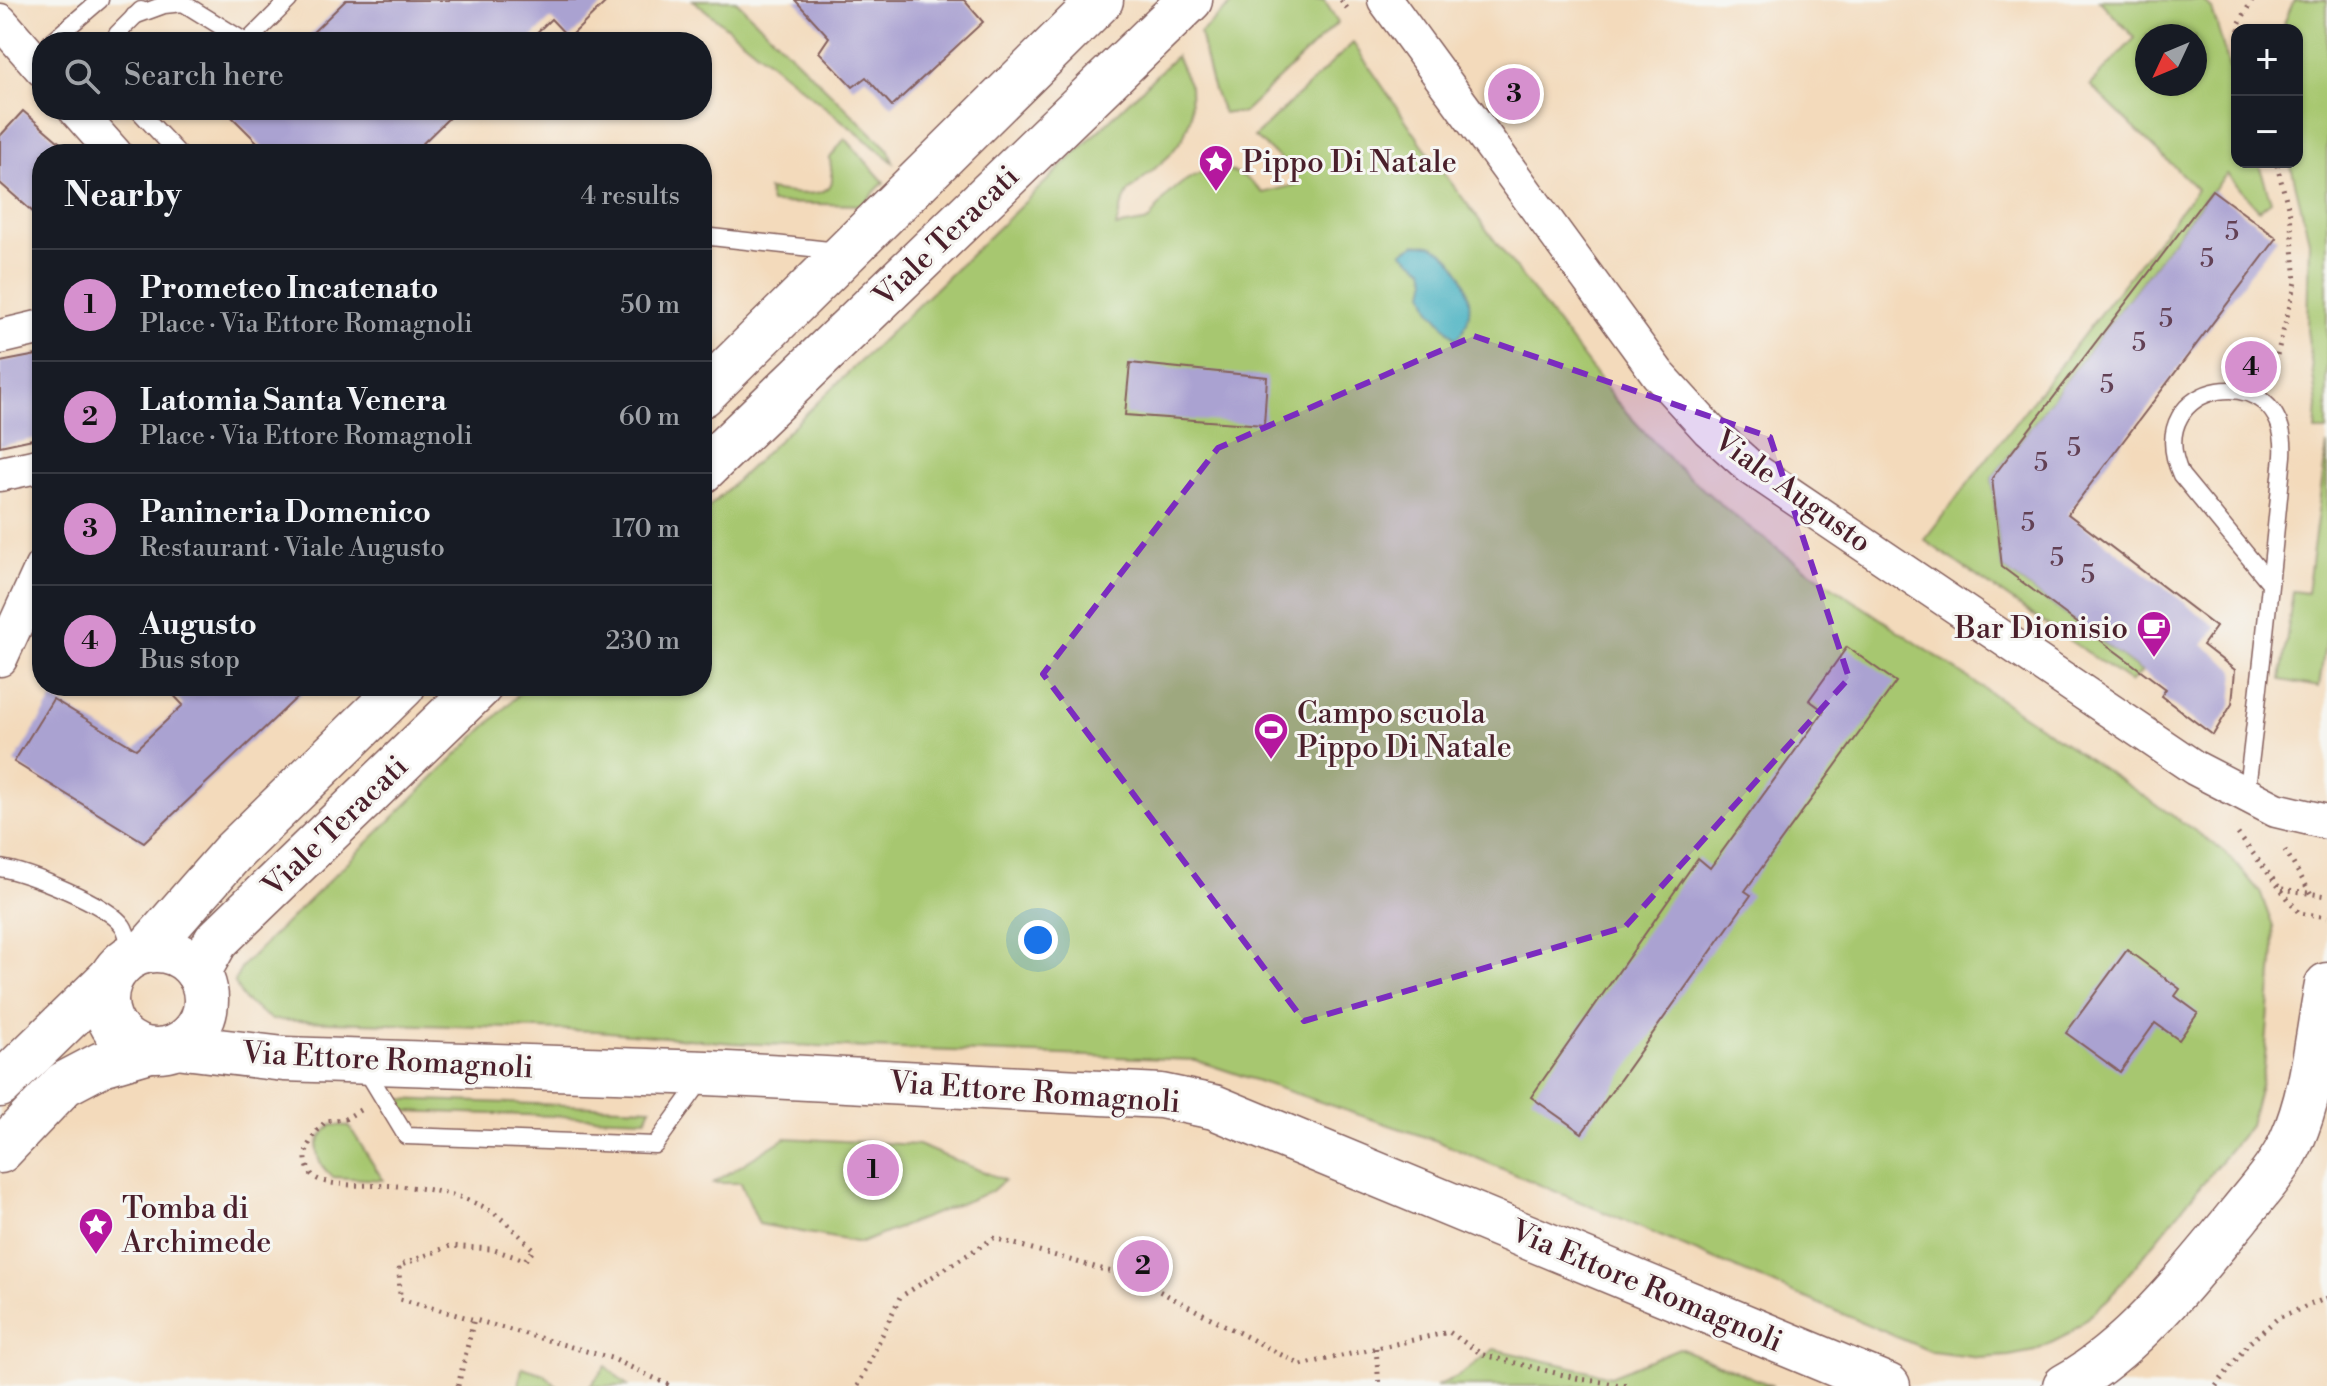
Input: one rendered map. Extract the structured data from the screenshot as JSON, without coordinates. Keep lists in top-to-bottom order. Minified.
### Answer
{"streets":{"main road":["Viale Teracati","Via Ettore Romagnoli"],"street":["Viale Augusto"]},"crossings":[["Viale Teracati","Via Ettore Romagnoli"]],"places":{"place":["Pippo Di Natale","Tomba di Archimede"],"cafe":["Bar Dionisio"],"sports":["Campo scuola Pippo Di Natale"]},"house_numbers":["5","5","5","5","5","5","5","5","5","5"],"north":"bottom left","page":{"map_buttons":["+","−"],"search":"Search here","pins":["3","4","1","2"],"heading":["Nearby","4 results"],"list":[{"mark":"1","name":"Prometeo Incatenato","note":"Place · Via Ettore Romagnoli","value":"50 m"},{"mark":"2","name":"Latomia Santa Venera","note":"Place · Via Ettore Romagnoli","value":"60 m"},{"mark":"3","name":"Panineria Domenico","note":"Restaurant · Viale Augusto","value":"170 m"},{"mark":"4","name":"Augusto","note":"Bus stop","value":"230 m"}]}}
